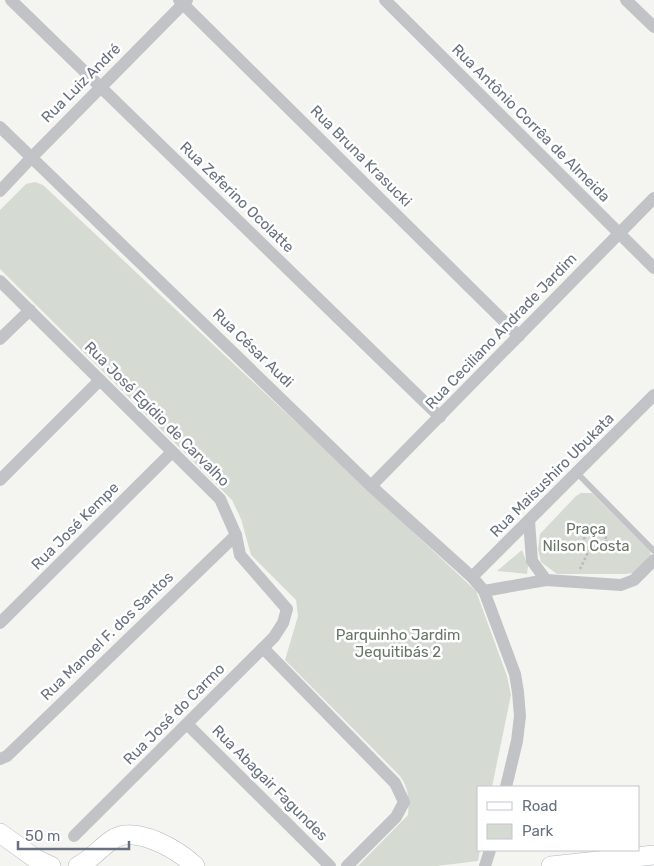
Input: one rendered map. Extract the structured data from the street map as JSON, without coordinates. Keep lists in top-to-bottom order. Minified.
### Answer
{"streets":{"street":["Rua Luiz André","Rua Antônio Corrêa de Almeida","Rua Bruna Krasucki","Rua Zeferino Ocolatte","Rua Ceciliano Andrade Jardim","Rua César Audi","Rua José Egídio de Carvalho","Rua Maisushiro Ubukata","Rua José Kempe","Rua Manoel F. dos Santos","Rua José do Carmo","Rua Abagair Fagundes"]},"crossings":[["Rua Luiz André","Rua Bruna Krasucki"],["Rua Luiz André","Rua Zeferino Ocolatte"],["Rua Luiz André","Rua César Audi"],["Rua Antônio Corrêa de Almeida","Rua Ceciliano Andrade Jardim"],["Rua Bruna Krasucki","Rua Ceciliano Andrade Jardim"],["Rua Zeferino Ocolatte","Rua Ceciliano Andrade Jardim"],["Rua Ceciliano Andrade Jardim","Rua César Audi"],["Rua César Audi","Rua Maisushiro Ubukata"],["Rua José Egídio de Carvalho","Rua José Kempe"],["Rua José Egídio de Carvalho","Rua Manoel F. dos Santos"],["Rua José Egídio de Carvalho","Rua José do Carmo"],["Rua José do Carmo","Rua Abagair Fagundes"]],"parks":["Praça Nilson Costa","Parquinho Jardim Jequitibás 2"],"legend":["Road","Park"],"scale_bar":"50 m"}
